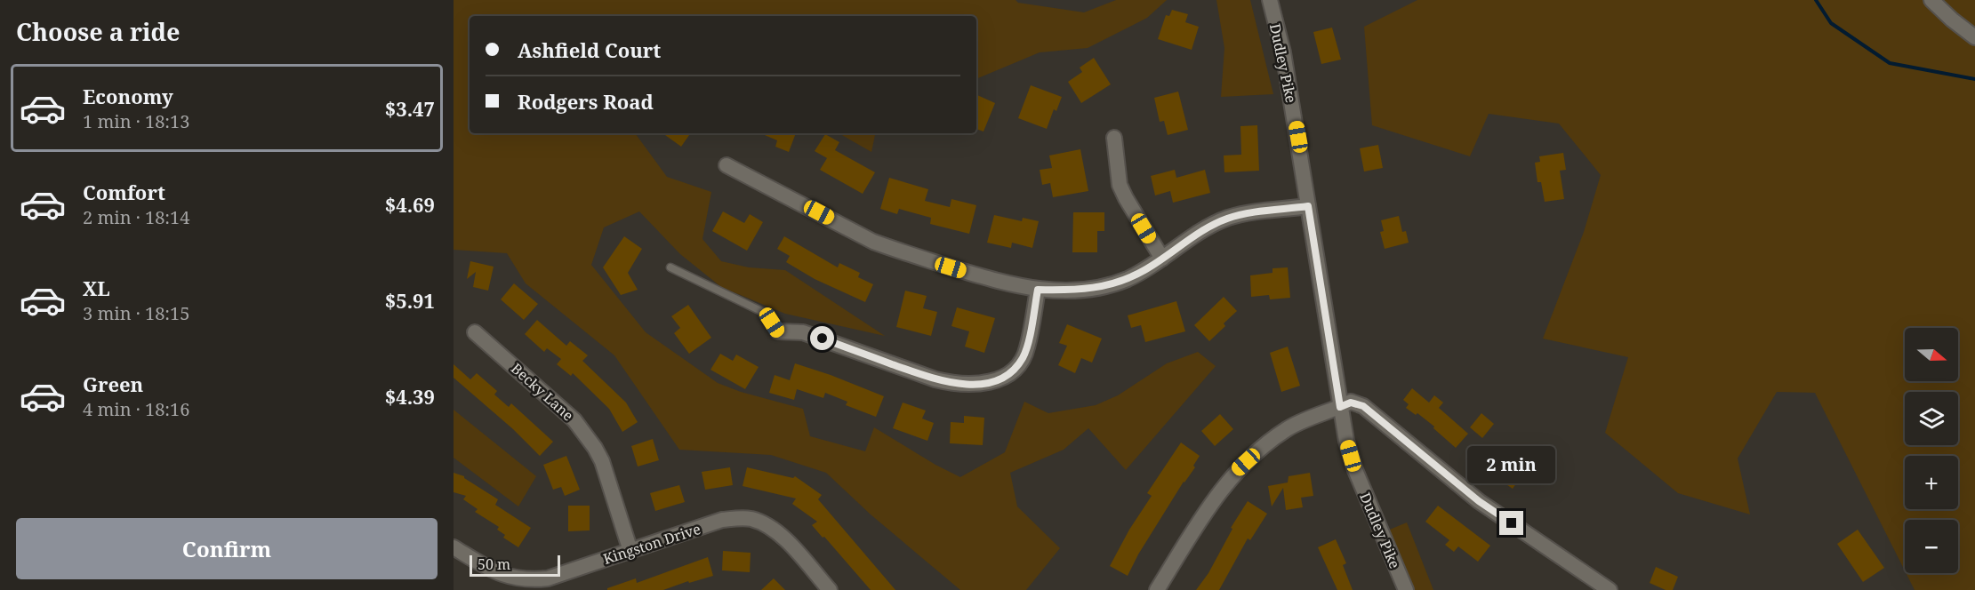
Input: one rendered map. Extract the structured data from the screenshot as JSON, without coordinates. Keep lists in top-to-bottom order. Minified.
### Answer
{"streets":{"street":["Dudley Pike","Becky Lane","Kingston Drive"]},"crossings":[["Becky Lane","Kingston Drive"]],"scale_bar":"50 m","north":"right","page":{"heading":"Choose a ride","banner":["Ashfield Court","Rodgers Road"],"list":[{"name":"Economy","note":"1 min · 18:13","value":"$3.47"},{"name":"Comfort","note":"2 min · 18:14","value":"$4.69"},{"name":"XL","note":"3 min · 18:15","value":"$5.91"},{"name":"Green","note":"4 min · 18:16","value":"$4.39"}],"map_buttons":["+","−"],"bubble":"2 min","buttons":"Confirm","scale":"50 m"}}
